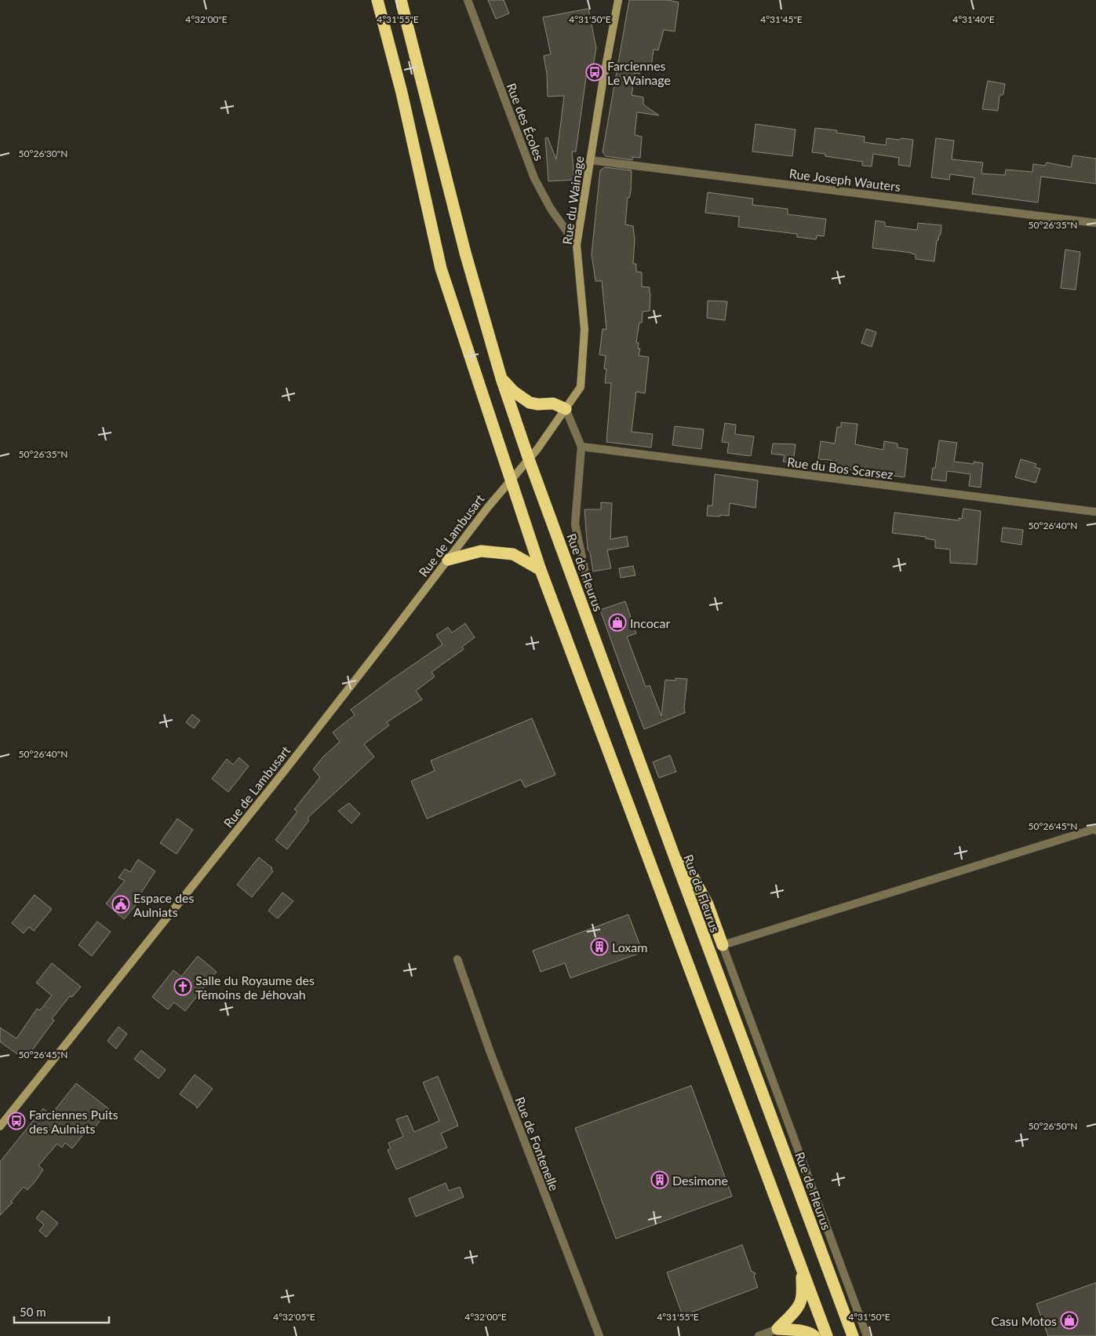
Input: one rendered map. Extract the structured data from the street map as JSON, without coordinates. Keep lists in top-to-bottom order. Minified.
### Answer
{"streets":{"highway":["Rue de Fleurus"],"main road":["Rue du Wainage","Rue de Lambusart"],"street":["Rue des Écoles","Rue Joseph Wauters","Rue du Bos Scarsez","Rue de Fontenelle"]},"crossings":[["Rue des Écoles","Rue du Wainage"],["Rue Joseph Wauters","Rue du Wainage"],["Rue du Wainage","Rue de Lambusart"],["Rue du Wainage","Rue de Fleurus"],["Rue du Bos Scarsez","Rue de Fleurus"],["Rue de Lambusart","Rue de Fleurus"]],"places":{"bus stop":["Farciennes Le Wainage","Farciennes Puits des Aulniats"],"shop":["Incocar","Casu Motos"],"public building":["Espace des Aulniats"],"building":["Loxam","Desimone"],"church":["Salle du Royaume des Témoins de Jéhovah"]},"scale_bar":"50 m","coordinates":["4°32'00\"E","4°31'55\"E","4°31'50\"E","4°31'45\"E","4°31'40\"E","50°26'30\"N","50°26'35\"N","50°26'40\"N","50°26'45\"N","50°26'50\"N","4°32'05\"E"]}
